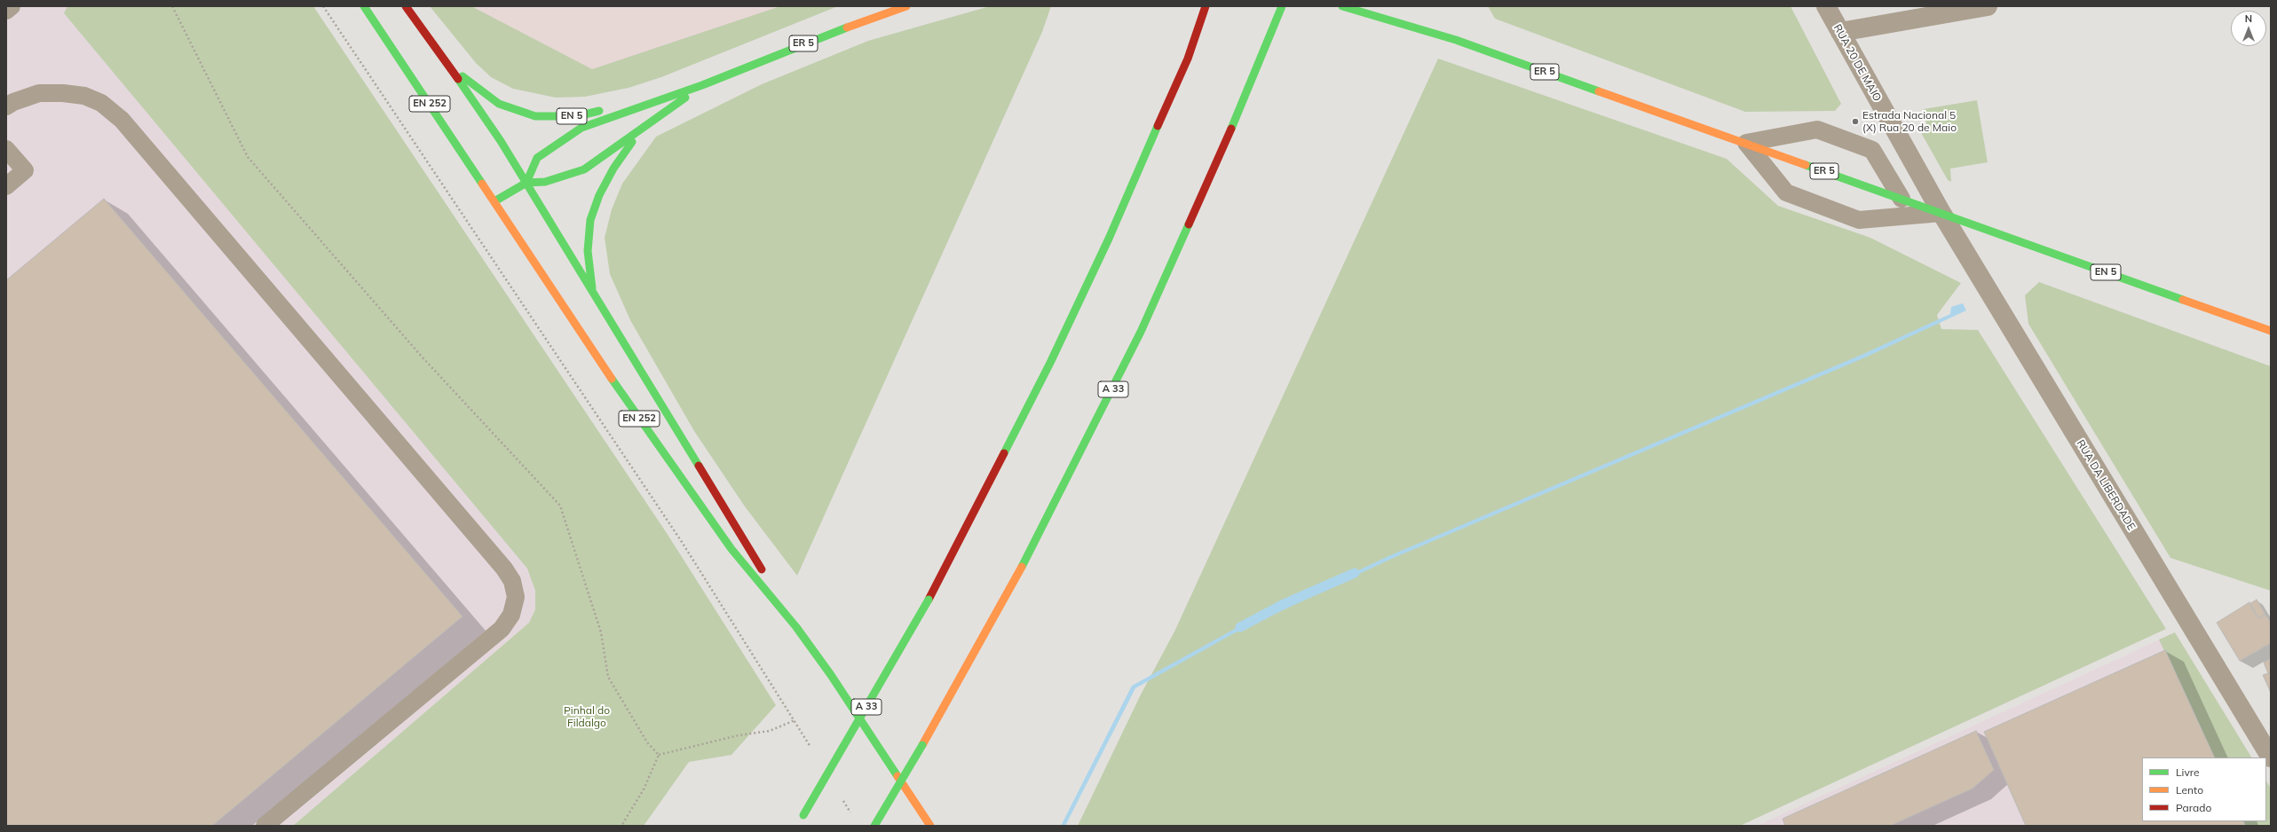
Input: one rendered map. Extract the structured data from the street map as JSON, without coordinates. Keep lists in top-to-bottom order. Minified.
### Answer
{"streets":{"main road":["ER 5","EN 252","EN 5","A 33"],"street":["RUA 20 DE MAIO","RUA DA LIBERDADE"]},"crossings":[["ER 5","RUA 20 DE MAIO"],["ER 5","EN 5"],["ER 5","RUA DA LIBERDADE"],["RUA 20 DE MAIO","EN 5"],["RUA 20 DE MAIO","RUA DA LIBERDADE"],["EN 252","EN 5"],["EN 5","RUA DA LIBERDADE"]],"parks":["Pinhal do Fildalgo"],"places":["Estrada Nacional 5 (X) Rua 20 de Maio"],"legend":["Livre","Lento","Parado"],"north":"top"}
